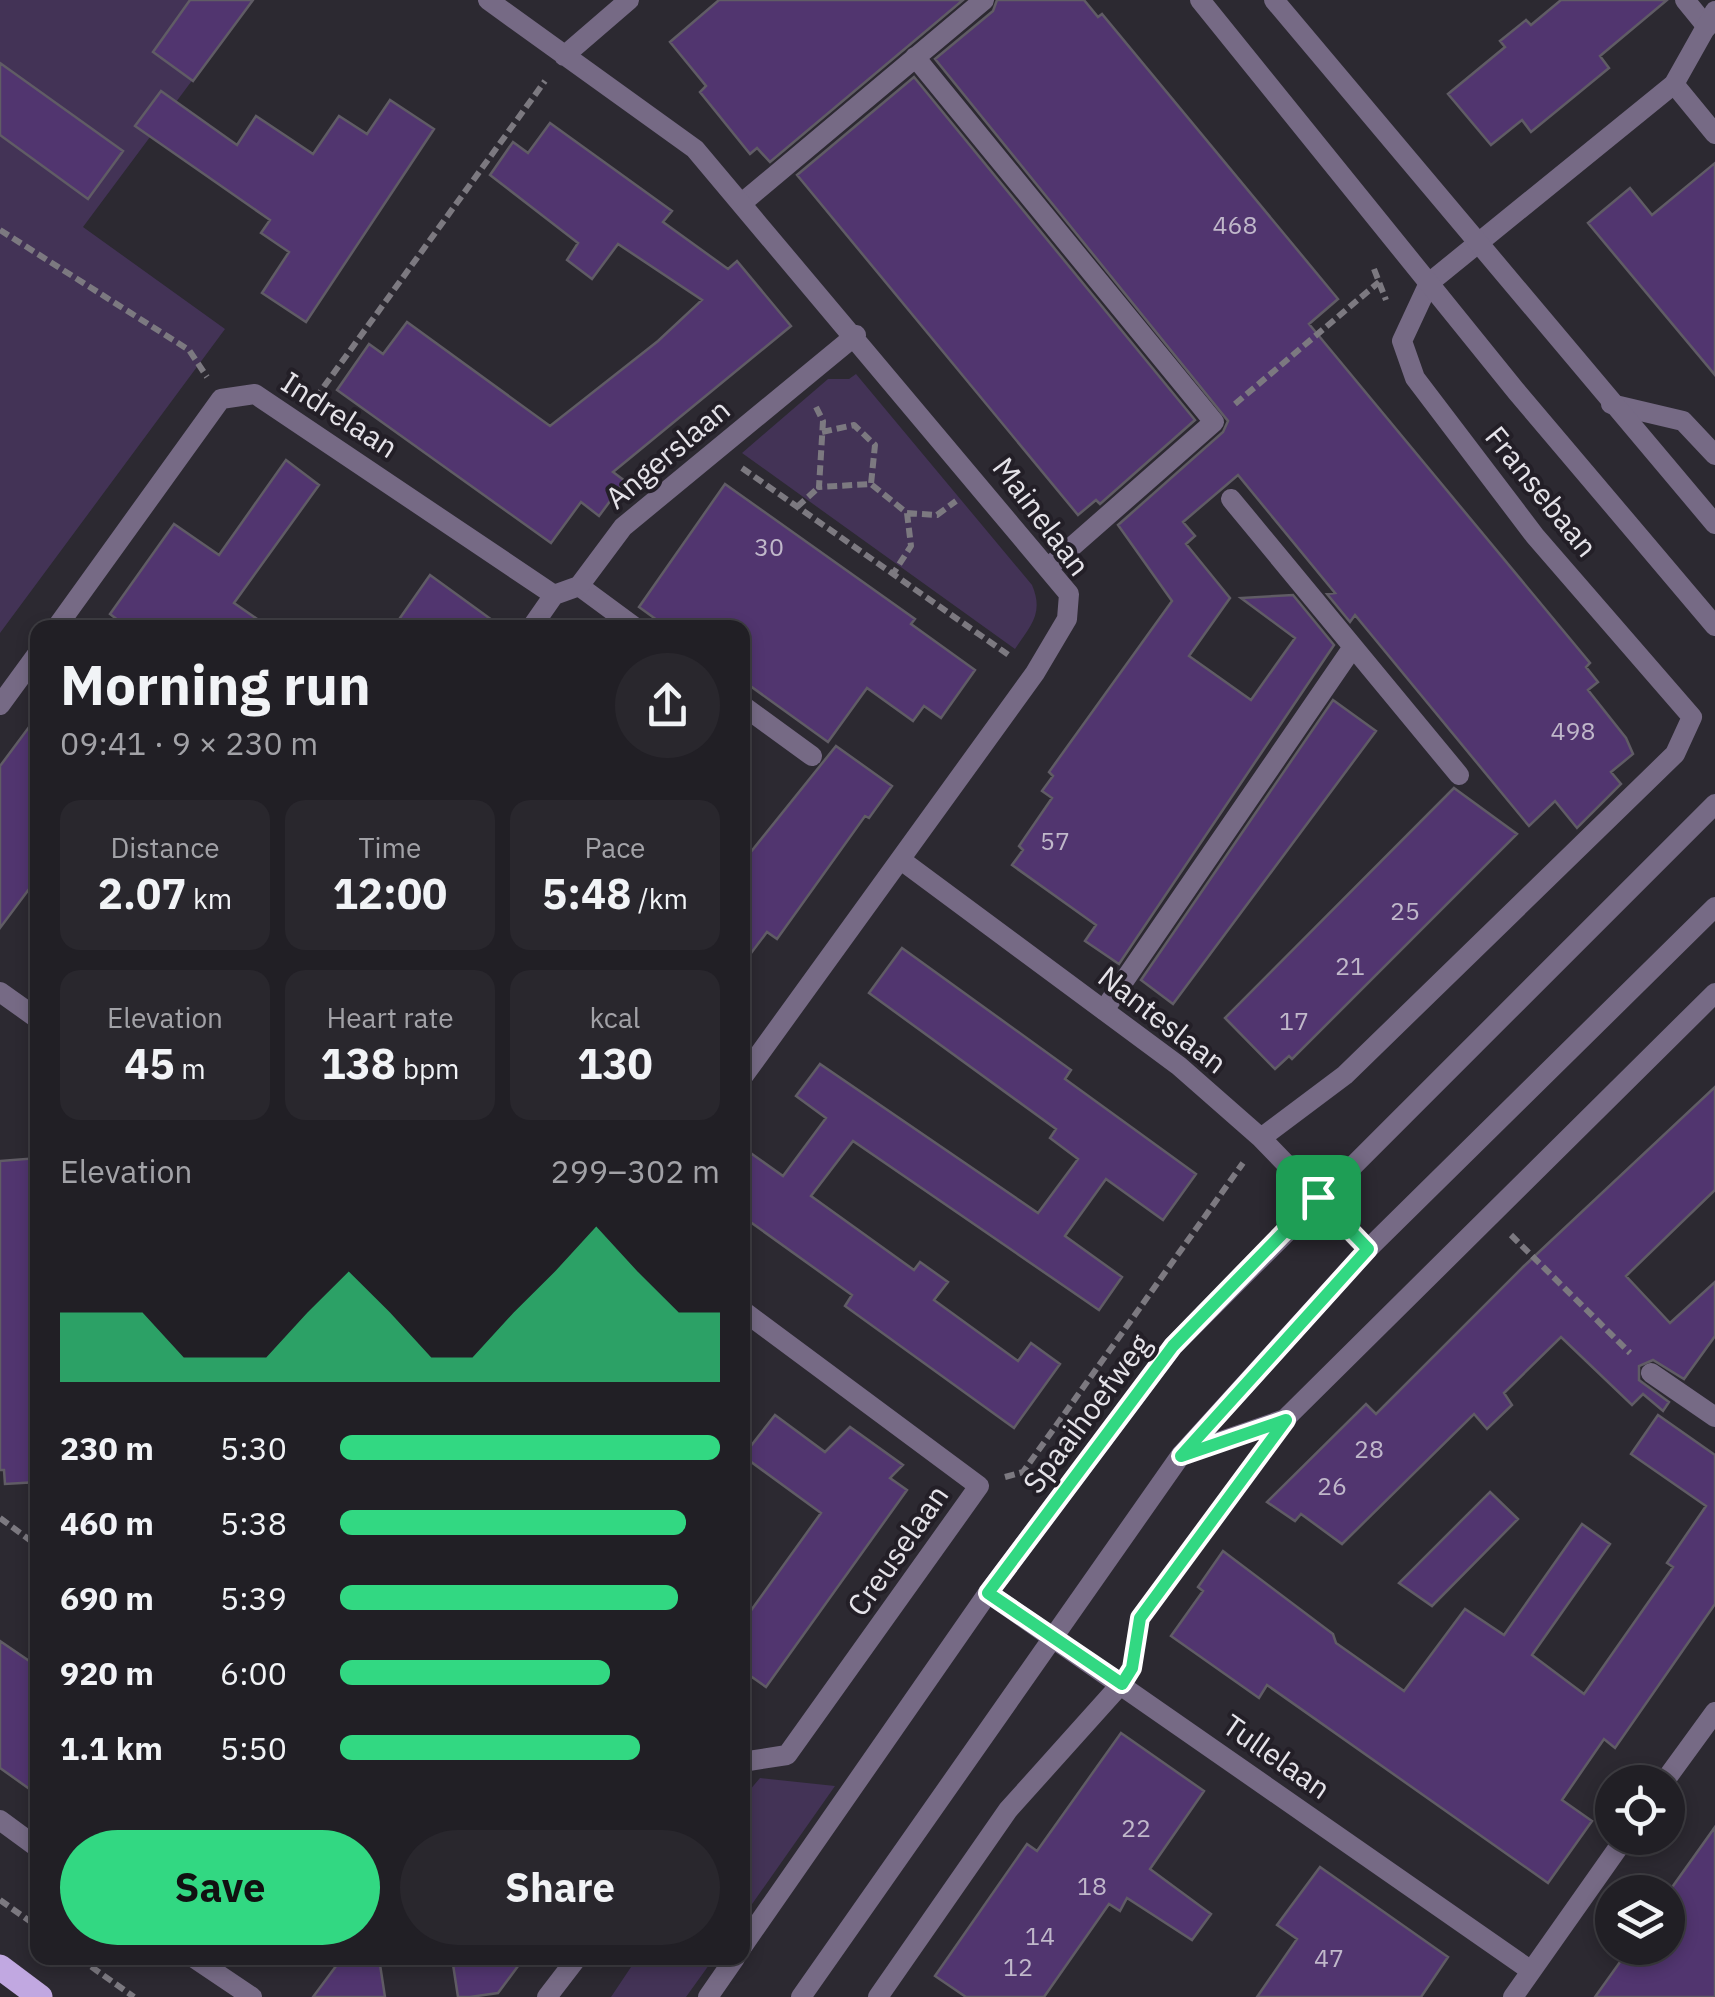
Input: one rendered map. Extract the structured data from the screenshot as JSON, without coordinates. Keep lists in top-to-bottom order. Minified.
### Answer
{"streets":{"street":["Indrelaan","Angerslaan","Fransebaan","Mainelaan","Nanteslaan","Spaaihoefweg","Creuselaan","Tullelaan"]},"crossings":[["Angerslaan","Mainelaan"],["Fransebaan","Nanteslaan"],["Fransebaan","Spaaihoefweg"],["Mainelaan","Nanteslaan"],["Nanteslaan","Spaaihoefweg"],["Spaaihoefweg","Creuselaan"],["Spaaihoefweg","Tullelaan"]],"house_numbers":["468","30","498","57","25","21","17","28","26","22","18","14","47","12"],"page":{"heading":["Morning run","09:41 · 9 × 230 m"],"stats":[["Distance","2.07 km"],["Time","12:00"],["Pace","5:48 /km"],["Elevation","45 m"],["Heart rate","138 bpm"],["kcal","130"]],"chart":["Elevation","299–302 m"],"list":[{"name":"230 m","note":"5:30"},{"name":"460 m","note":"5:38"},{"name":"690 m","note":"5:39"},{"name":"920 m","note":"6:00"},{"name":"1.1 km","note":"5:50"}],"buttons":["Save","Share"]}}
